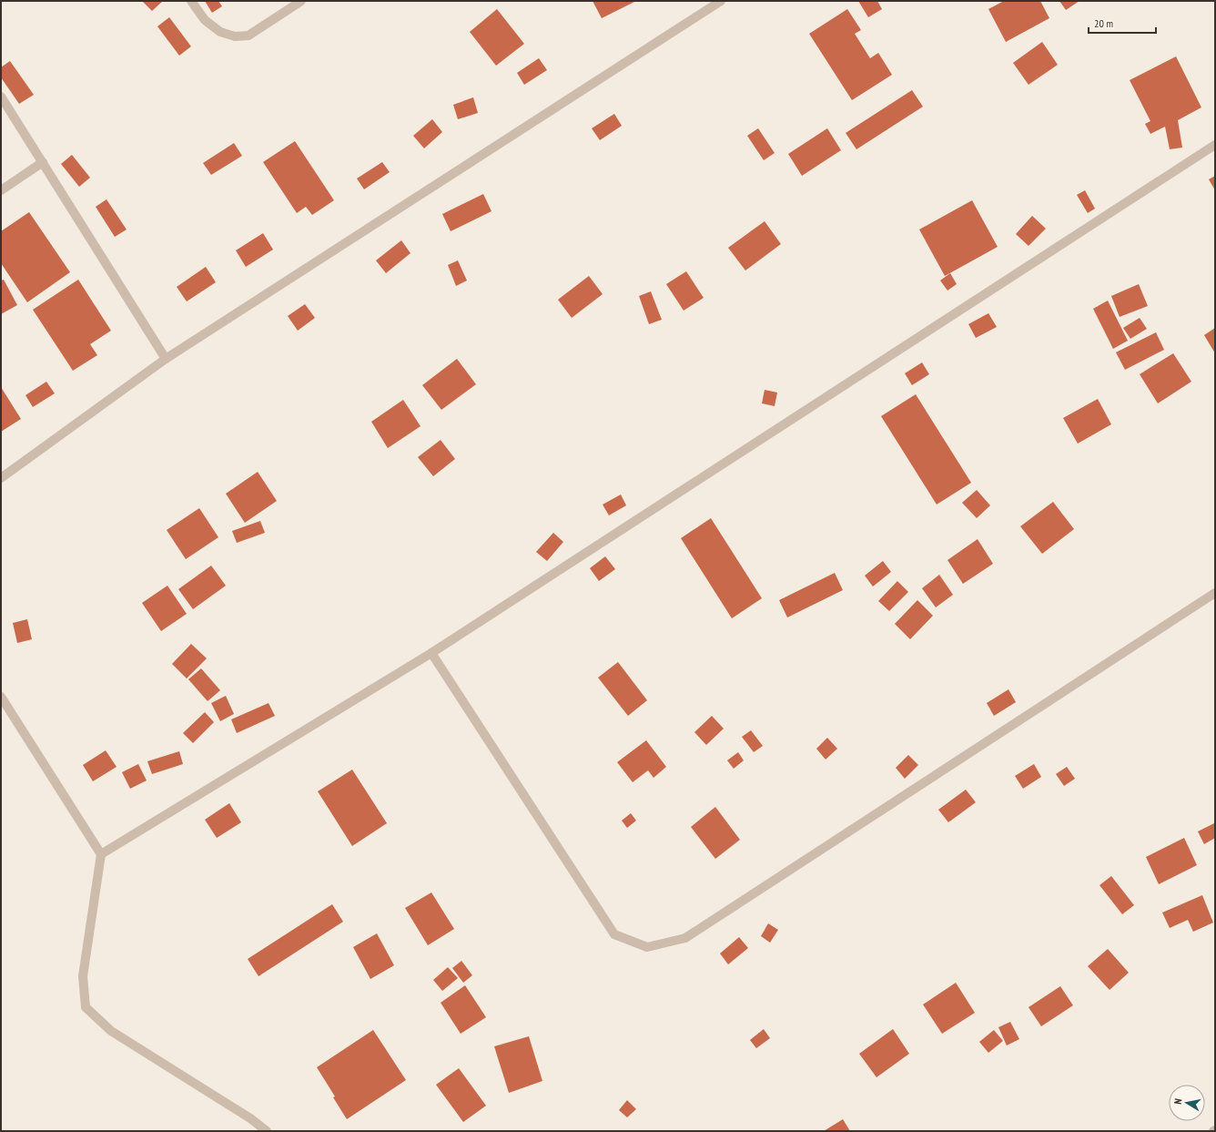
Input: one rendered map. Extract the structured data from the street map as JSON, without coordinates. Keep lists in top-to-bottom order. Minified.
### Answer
{"scale_bar":"20 m","north":"left"}
